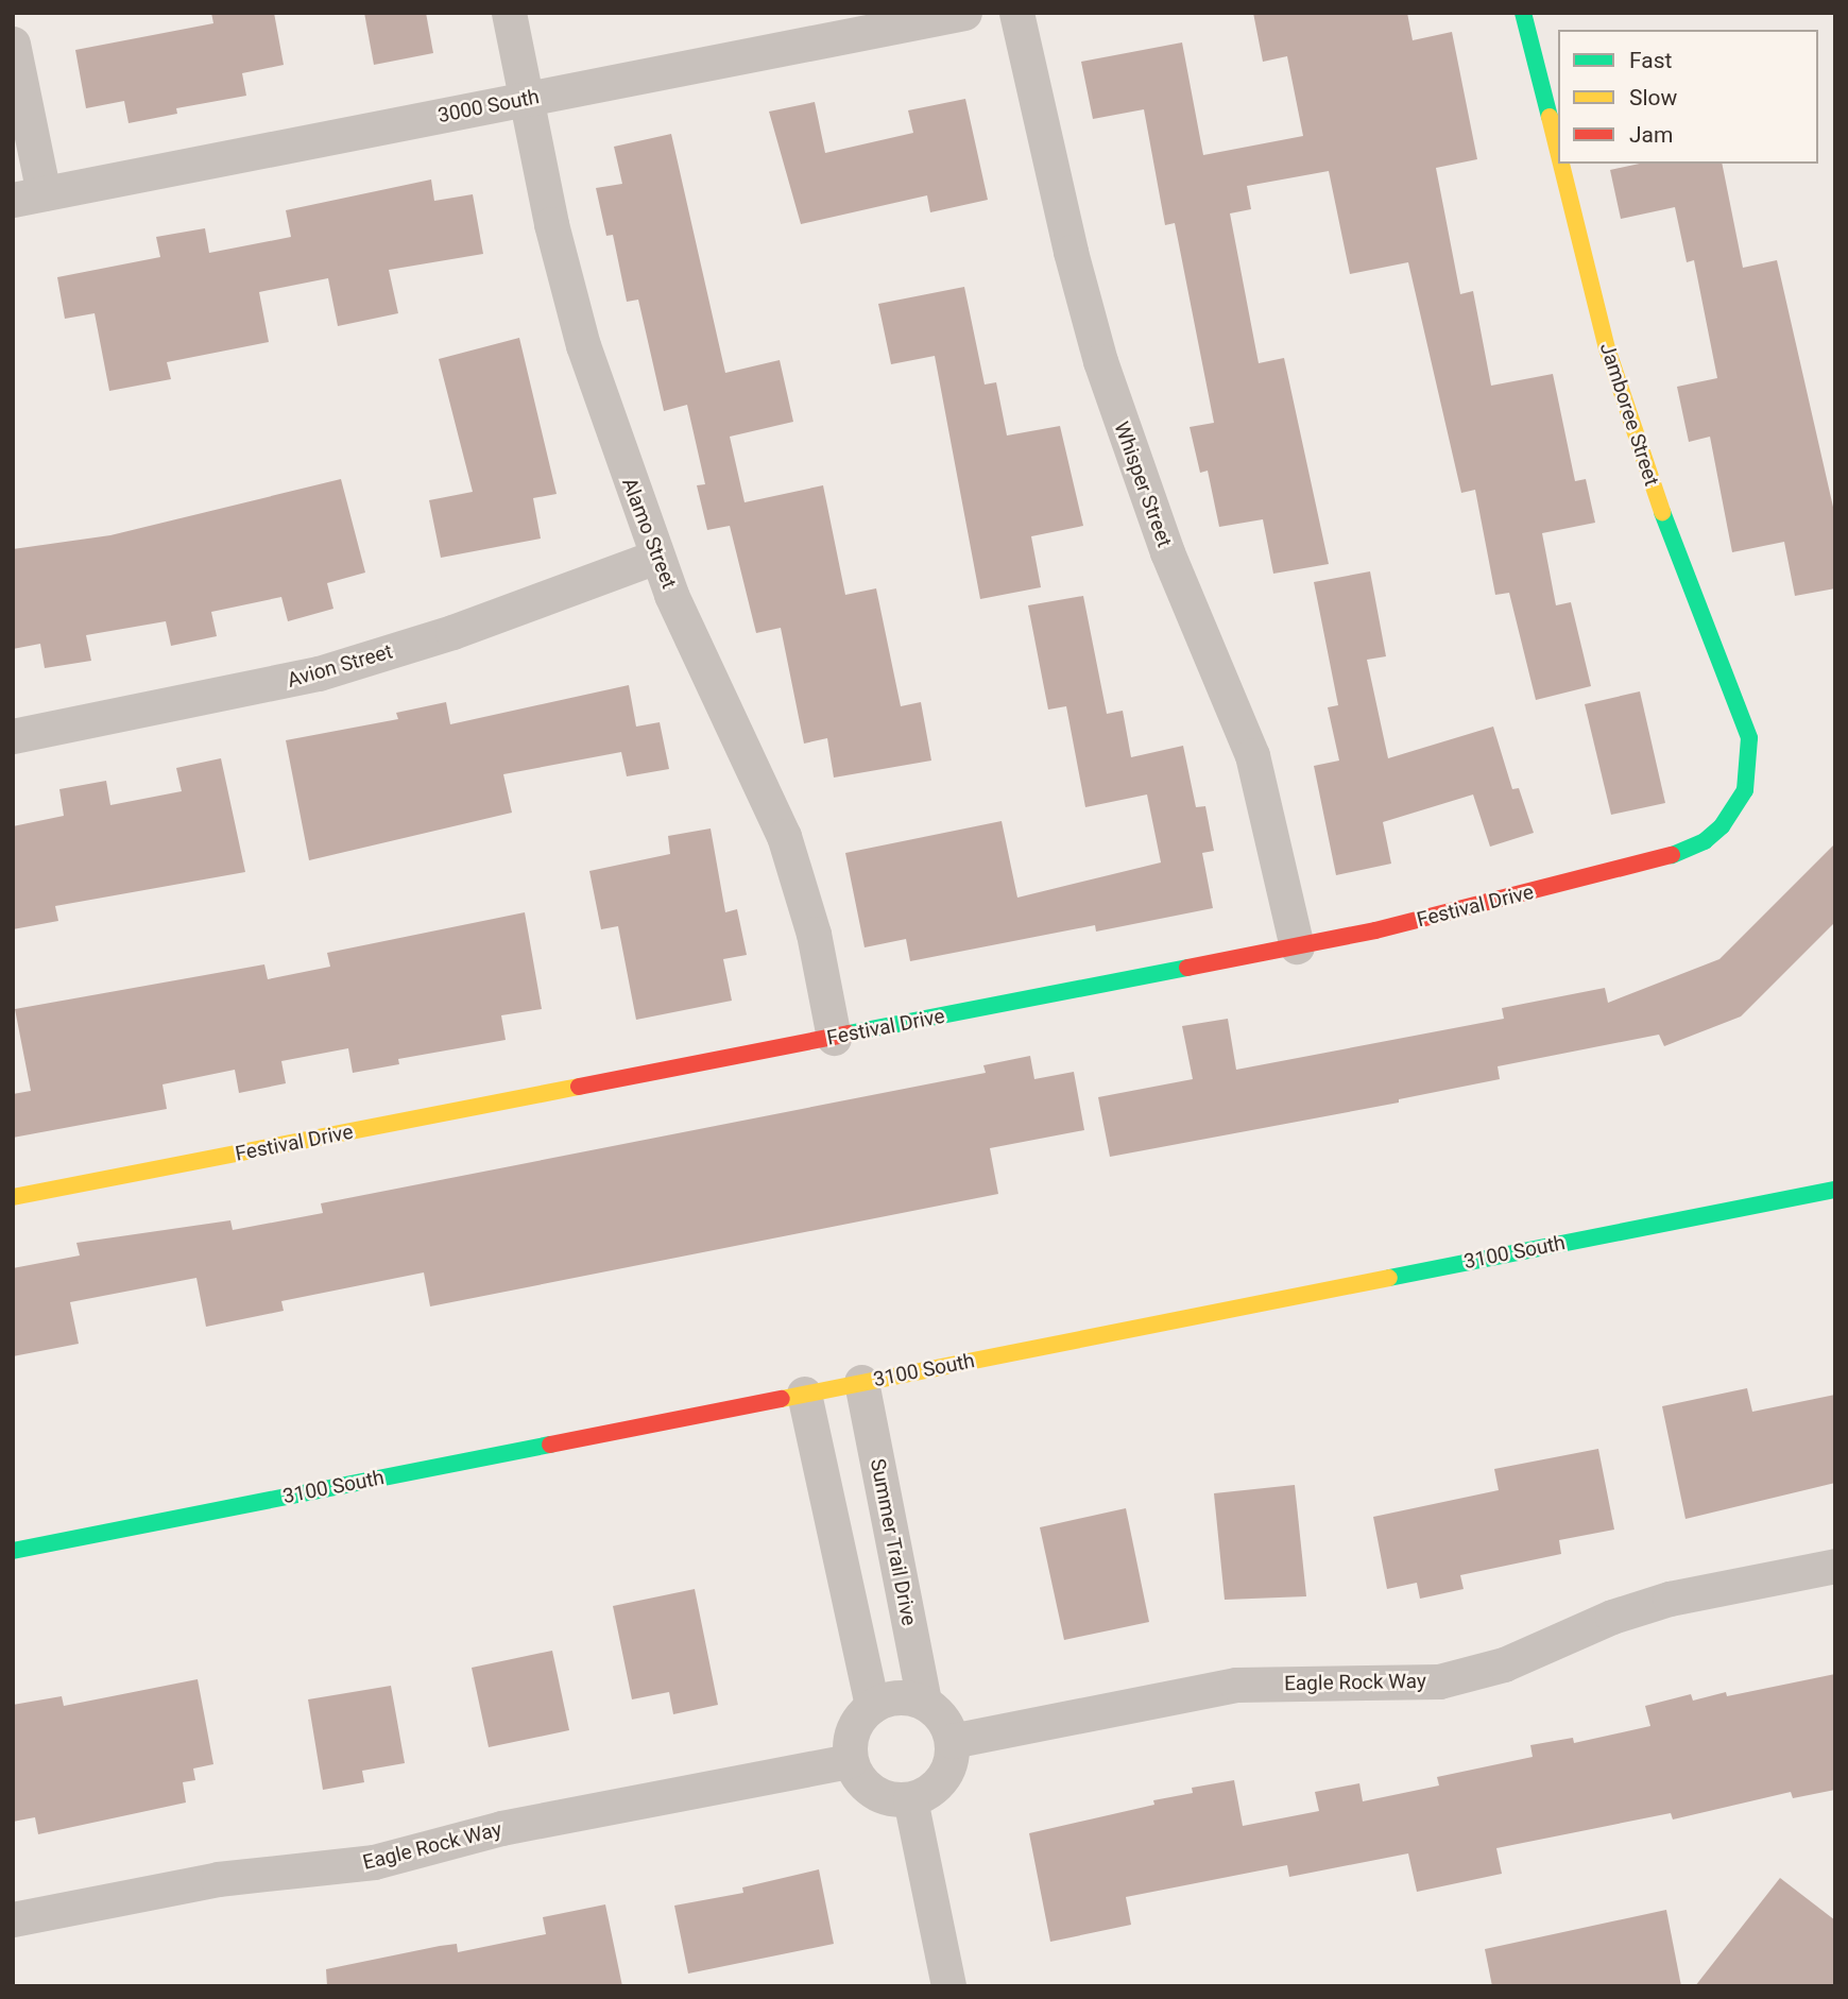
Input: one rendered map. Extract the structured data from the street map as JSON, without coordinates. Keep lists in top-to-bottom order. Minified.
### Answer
{"streets":{"street":["3000 South","Jamboree Street","Whisper Street","Alamo Street","Avion Street","Festival Drive","3100 South","Summer Trail Drive","Eagle Rock Way"]},"crossings":[["3000 South","Alamo Street"],["Jamboree Street","Festival Drive"],["Whisper Street","Festival Drive"],["Alamo Street","Avion Street"],["Alamo Street","Festival Drive"],["3100 South","Summer Trail Drive"],["Summer Trail Drive","Eagle Rock Way"]],"legend":["Fast","Slow","Jam"]}
